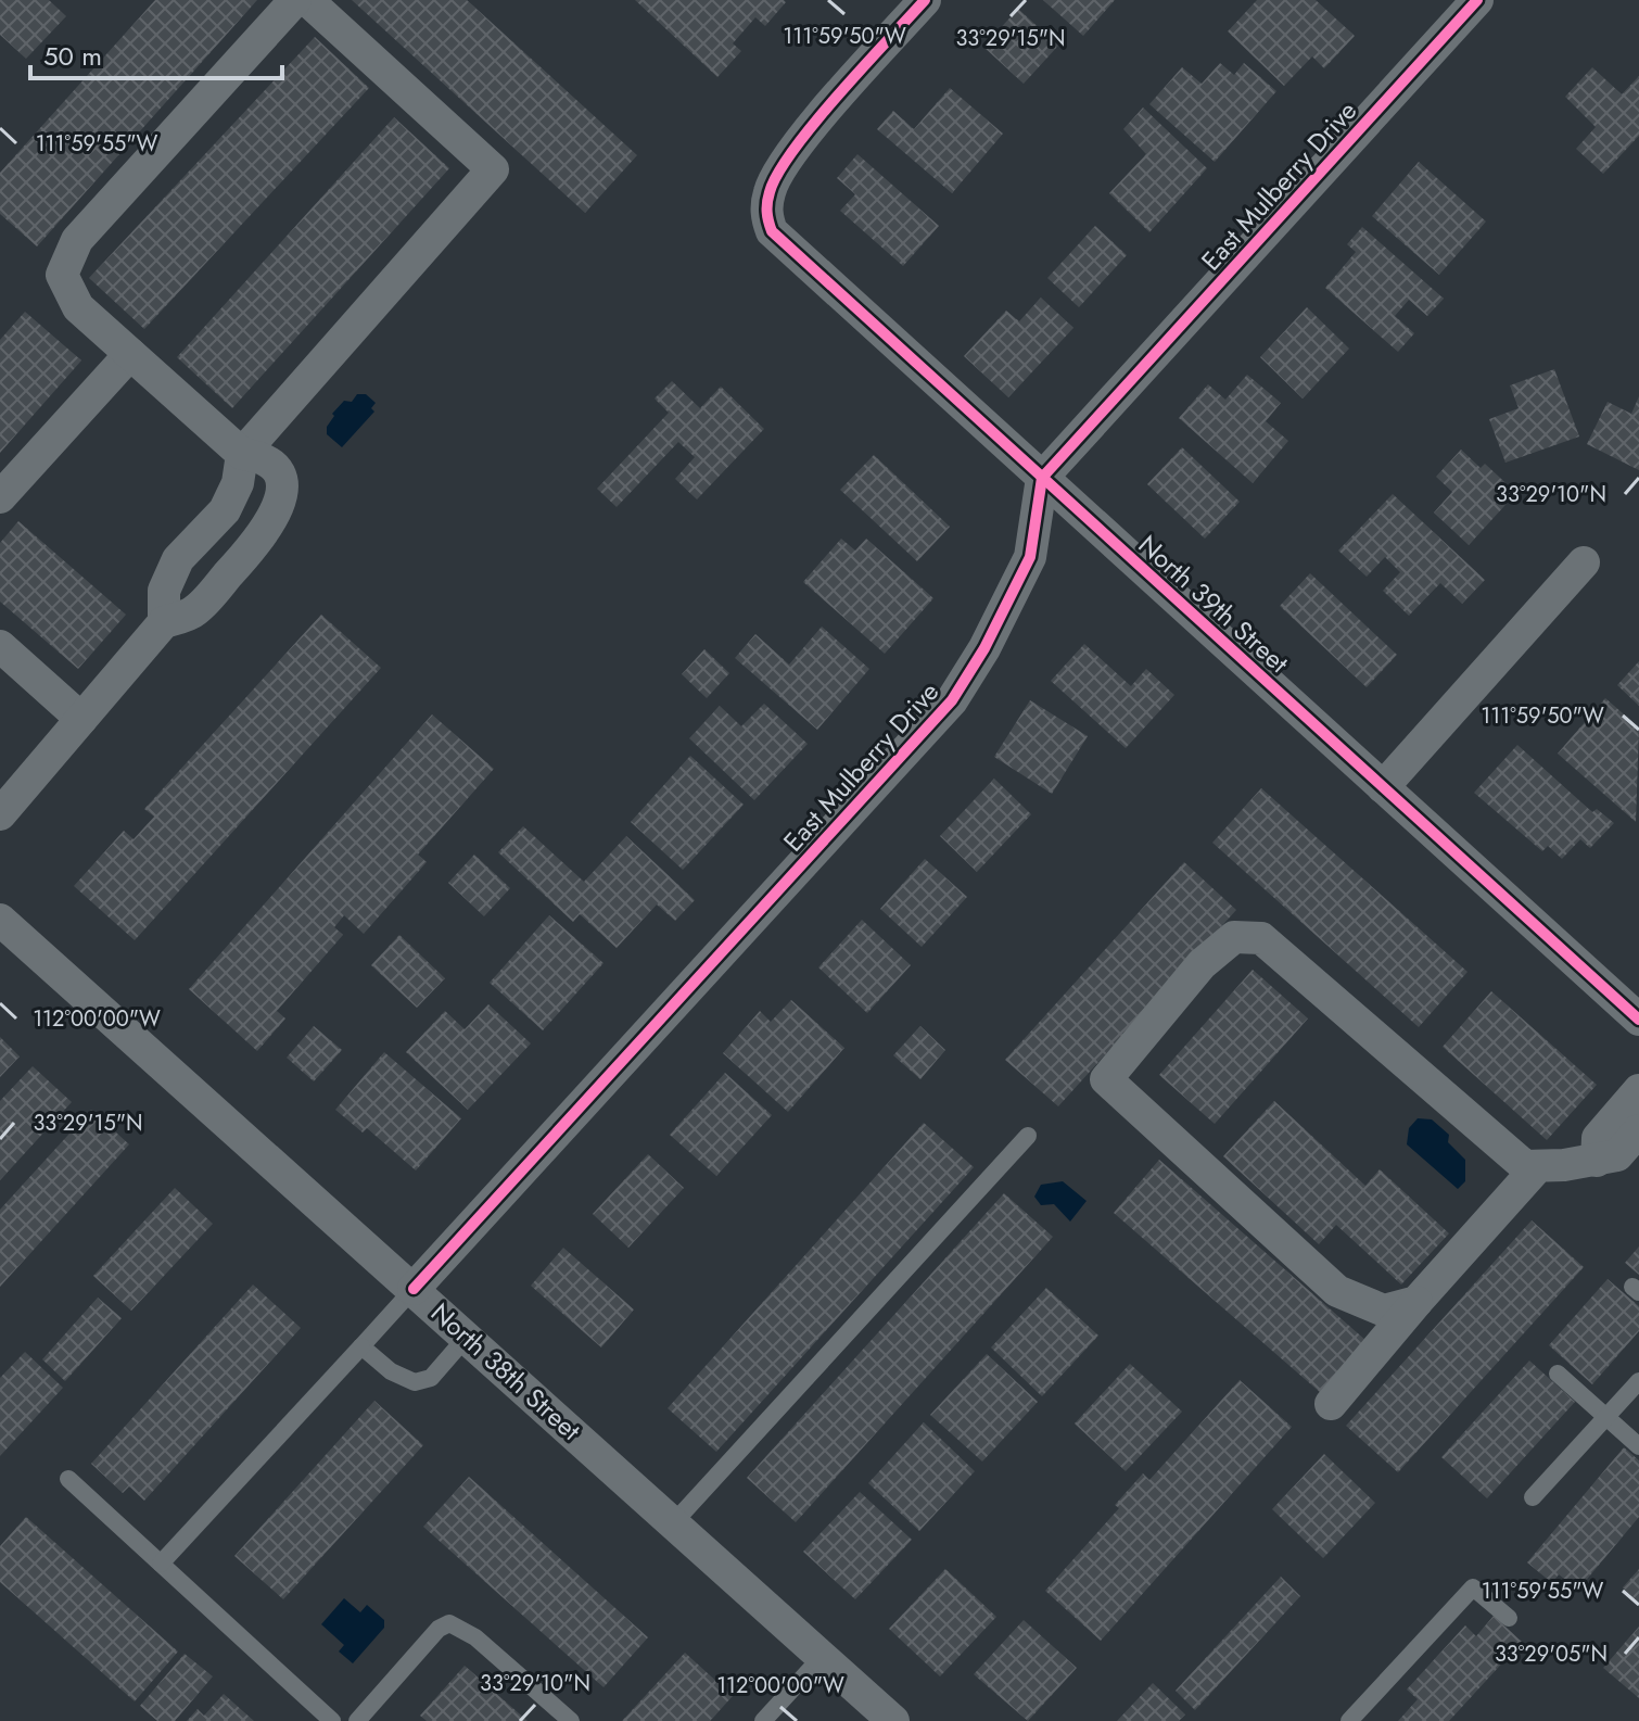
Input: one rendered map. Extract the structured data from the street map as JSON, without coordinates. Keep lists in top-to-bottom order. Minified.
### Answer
{"streets":{"street":["East Mulberry Drive","North 39th Street","North 38th Street"]},"crossings":[["East Mulberry Drive","North 39th Street"],["East Mulberry Drive","North 38th Street"]],"scale_bar":"50 m","coordinates":["111°59'50\"W","33°29'15\"N","111°59'55\"W","33°29'10\"N","112°00'00\"W","33°29'05\"N"]}
